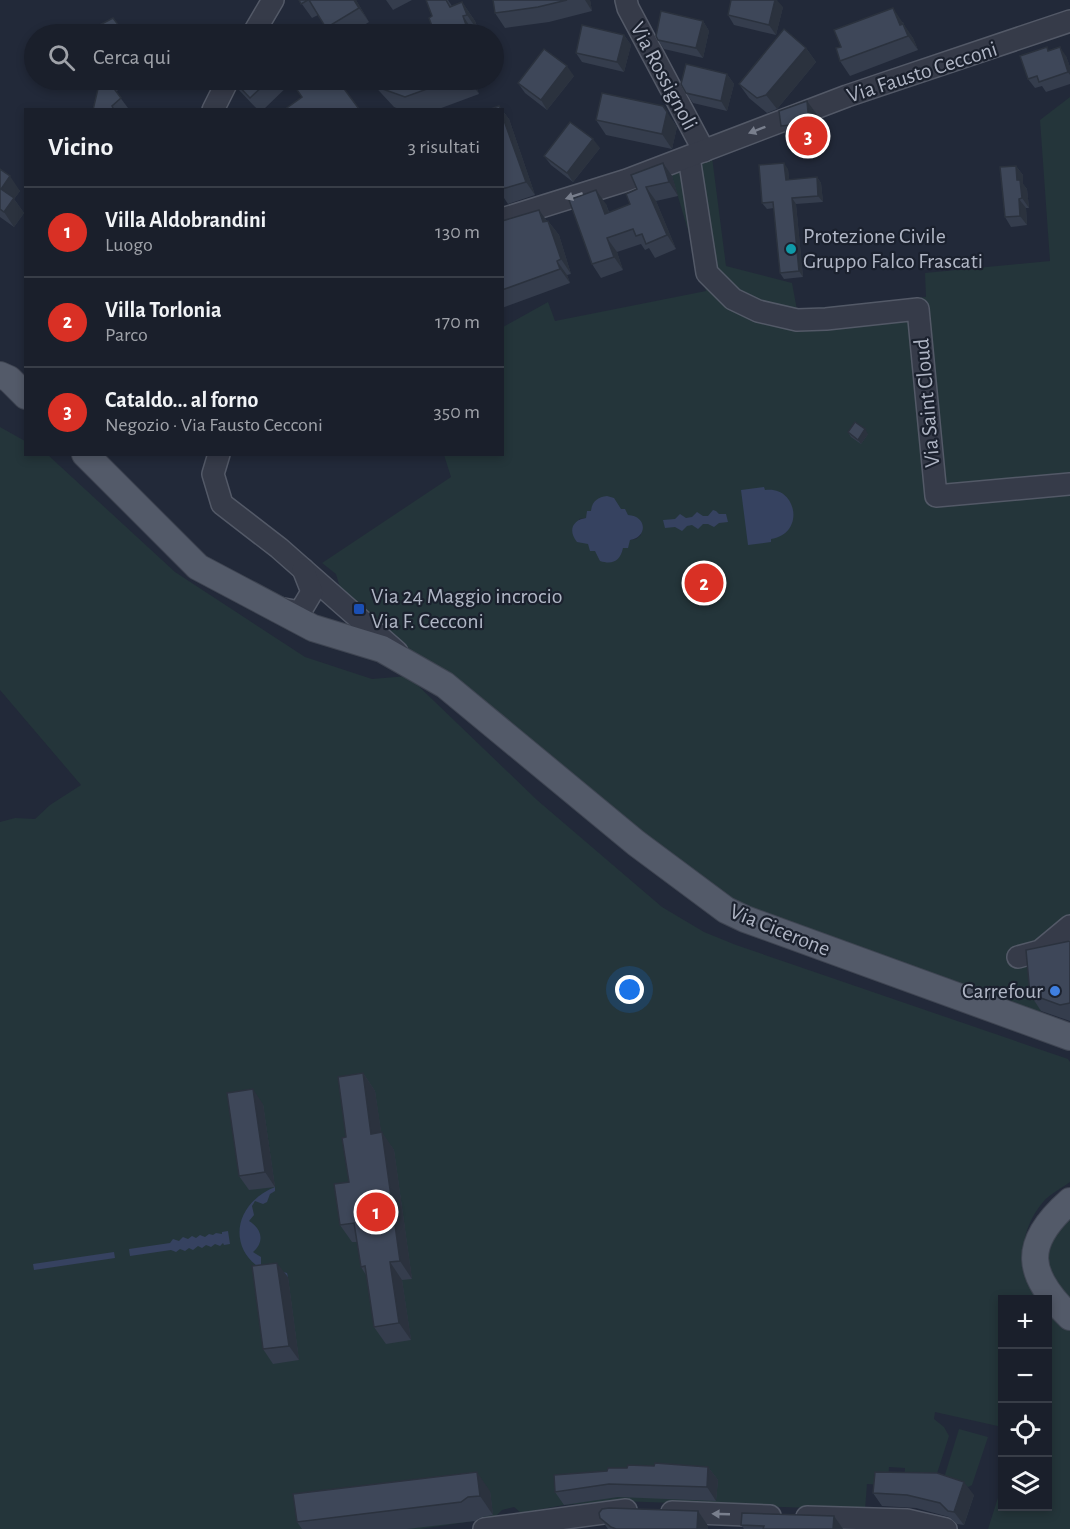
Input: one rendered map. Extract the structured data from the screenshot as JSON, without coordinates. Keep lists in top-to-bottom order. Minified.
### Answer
{"streets":{"main road":["Via Cicerone"],"street":["Via Fausto Cecconi","Via Rossignoli","Via Saint Cloud"]},"crossings":[["Via Fausto Cecconi","Via Rossignoli"],["Via Rossignoli","Via Saint Cloud"]],"one_way":["Via Fausto Cecconi"],"places":{"other":["Protezione Civile Gruppo Falco Frascati","Carrefour"],"transit":["Via 24 Maggio incrocio Via F. Cecconi"]},"page":{"search":"Cerca qui","heading":["Vicino","3 risultati"],"pins":["3","2","1"],"list":[{"mark":"1","name":"Villa Aldobrandini","note":"Luogo","value":"130 m"},{"mark":"2","name":"Villa Torlonia","note":"Parco","value":"170 m"},{"mark":"3","name":"Cataldo... al forno","note":"Negozio · Via Fausto Cecconi","value":"350 m"}],"map_buttons":["+","−"]}}
